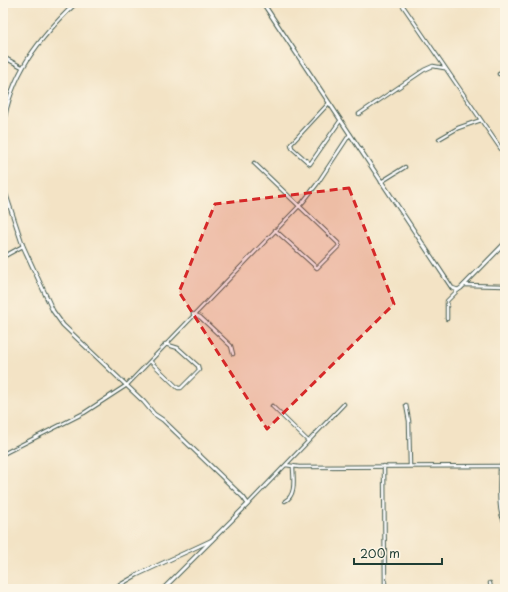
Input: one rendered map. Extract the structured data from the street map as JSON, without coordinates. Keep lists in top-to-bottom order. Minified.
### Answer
{"scale_bar":"200 m"}
